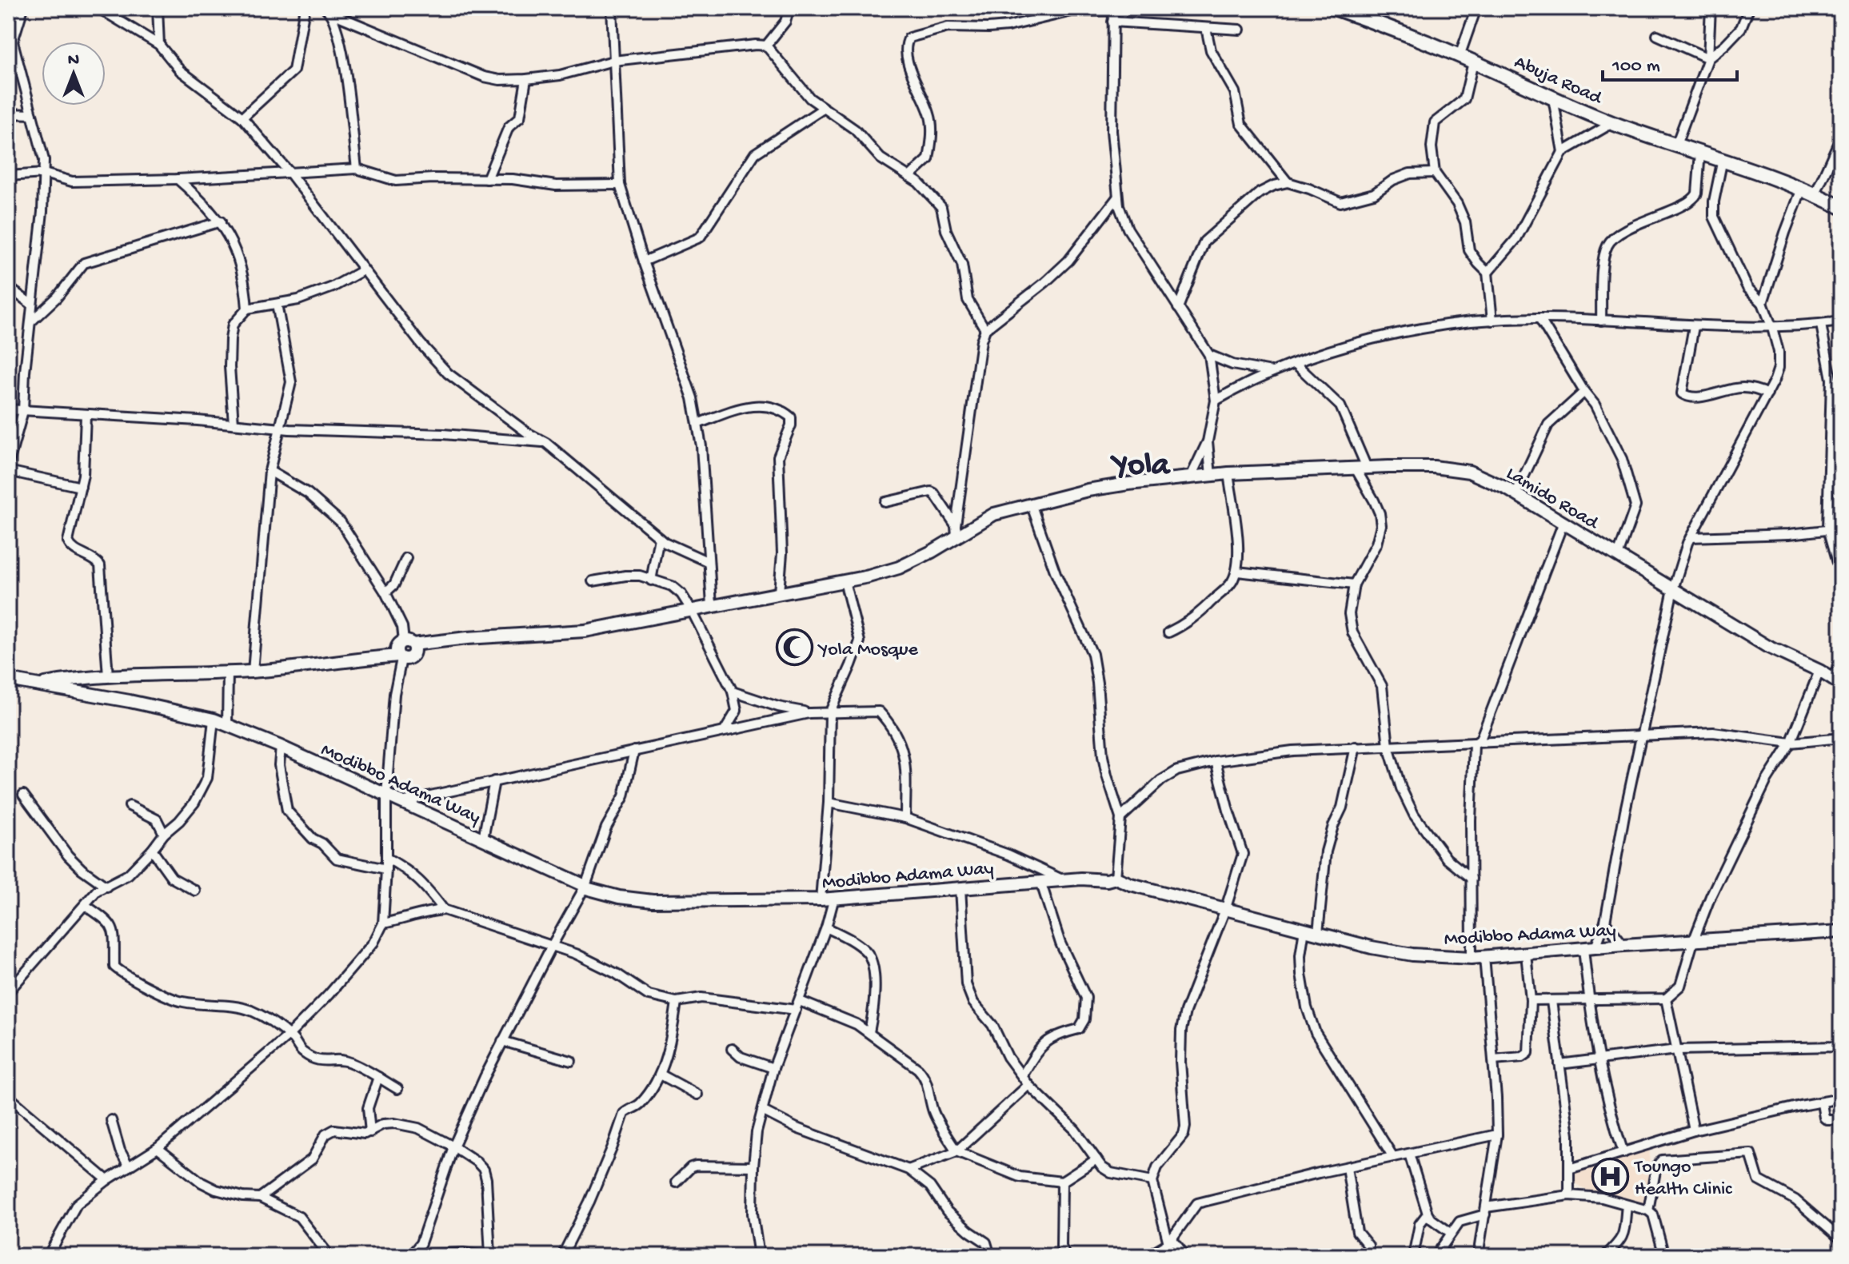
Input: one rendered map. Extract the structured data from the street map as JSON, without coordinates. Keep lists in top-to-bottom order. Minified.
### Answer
{"streets":{"main road":["Abuja Road","Lamido Road","Modibbo Adama Way"]},"districts":["Yola"],"places":{"mosque":["Yola Mosque"],"hospital":["Toungo Health Clinic"]},"scale_bar":"100 m","north":"top"}
